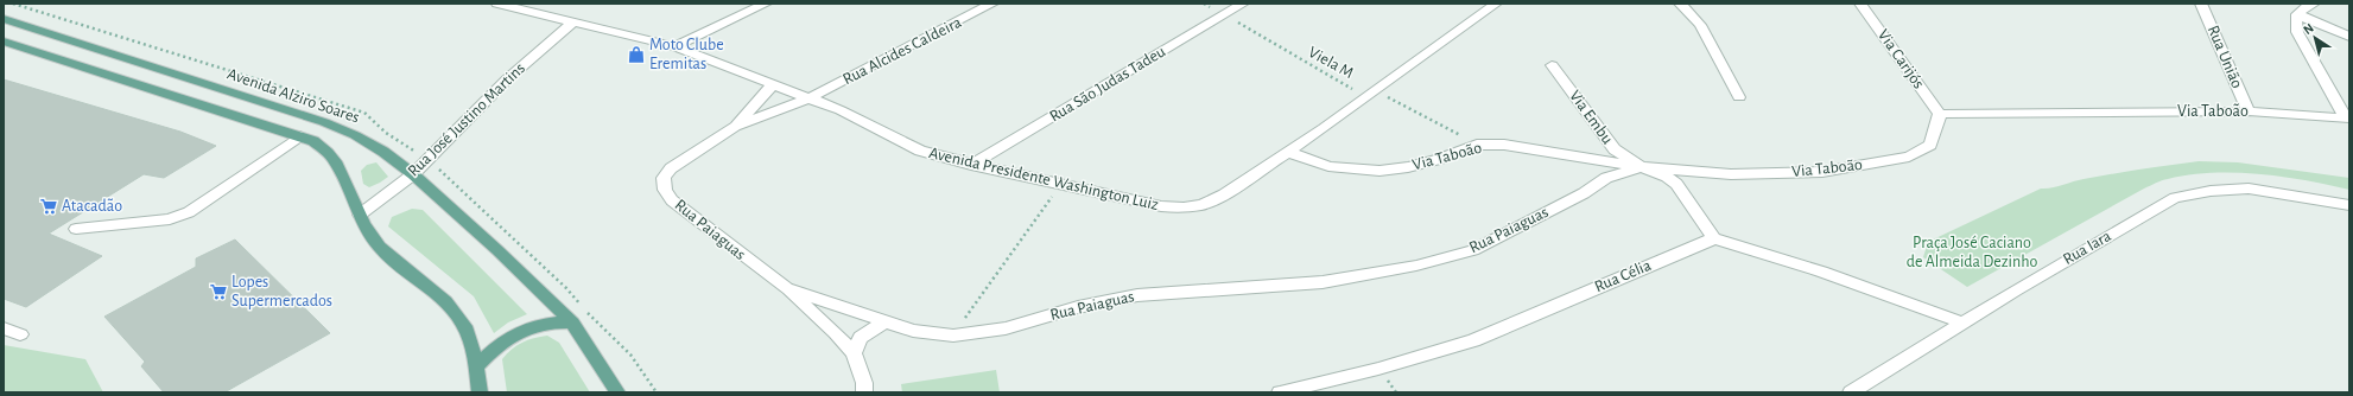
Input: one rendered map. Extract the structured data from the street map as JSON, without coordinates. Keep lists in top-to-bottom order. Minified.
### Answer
{"streets":{"main road":["Avenida Alziro Soares"],"street":["Rua Alcides Caldeira","Rua União","Via Carijós","Rua São Judas Tadeu","Via Taboão","Via Embu","Rua José Justino Martins","Avenida Presidente Washington Luiz","Rua Paiaguas","Rua Iara","Rua Célia"],"path":["Viela M"]},"crossings":[["Rua Alcides Caldeira","Avenida Presidente Washington Luiz"],["Rua Alcides Caldeira","Rua Paiaguas"],["Rua União","Via Taboão"],["Via Carijós","Via Taboão"],["Viela M","Rua São Judas Tadeu"],["Viela M","Via Taboão"],["Viela M","Avenida Presidente Washington Luiz"],["Rua São Judas Tadeu","Avenida Presidente Washington Luiz"],["Avenida Alziro Soares","Rua José Justino Martins"],["Via Taboão","Via Embu"],["Via Taboão","Avenida Presidente Washington Luiz"],["Via Taboão","Rua Paiaguas"],["Via Embu","Rua Paiaguas"],["Via Embu","Rua Célia"],["Rua José Justino Martins","Avenida Presidente Washington Luiz"],["Avenida Presidente Washington Luiz","Rua Paiaguas"]],"parks":["Praça José Caciano de Almeida Dezinho"],"places":{"shop":["Moto Clube Eremitas"],"supermarket":["Atacadão","Lopes Supermercados"]},"north":"top left"}
